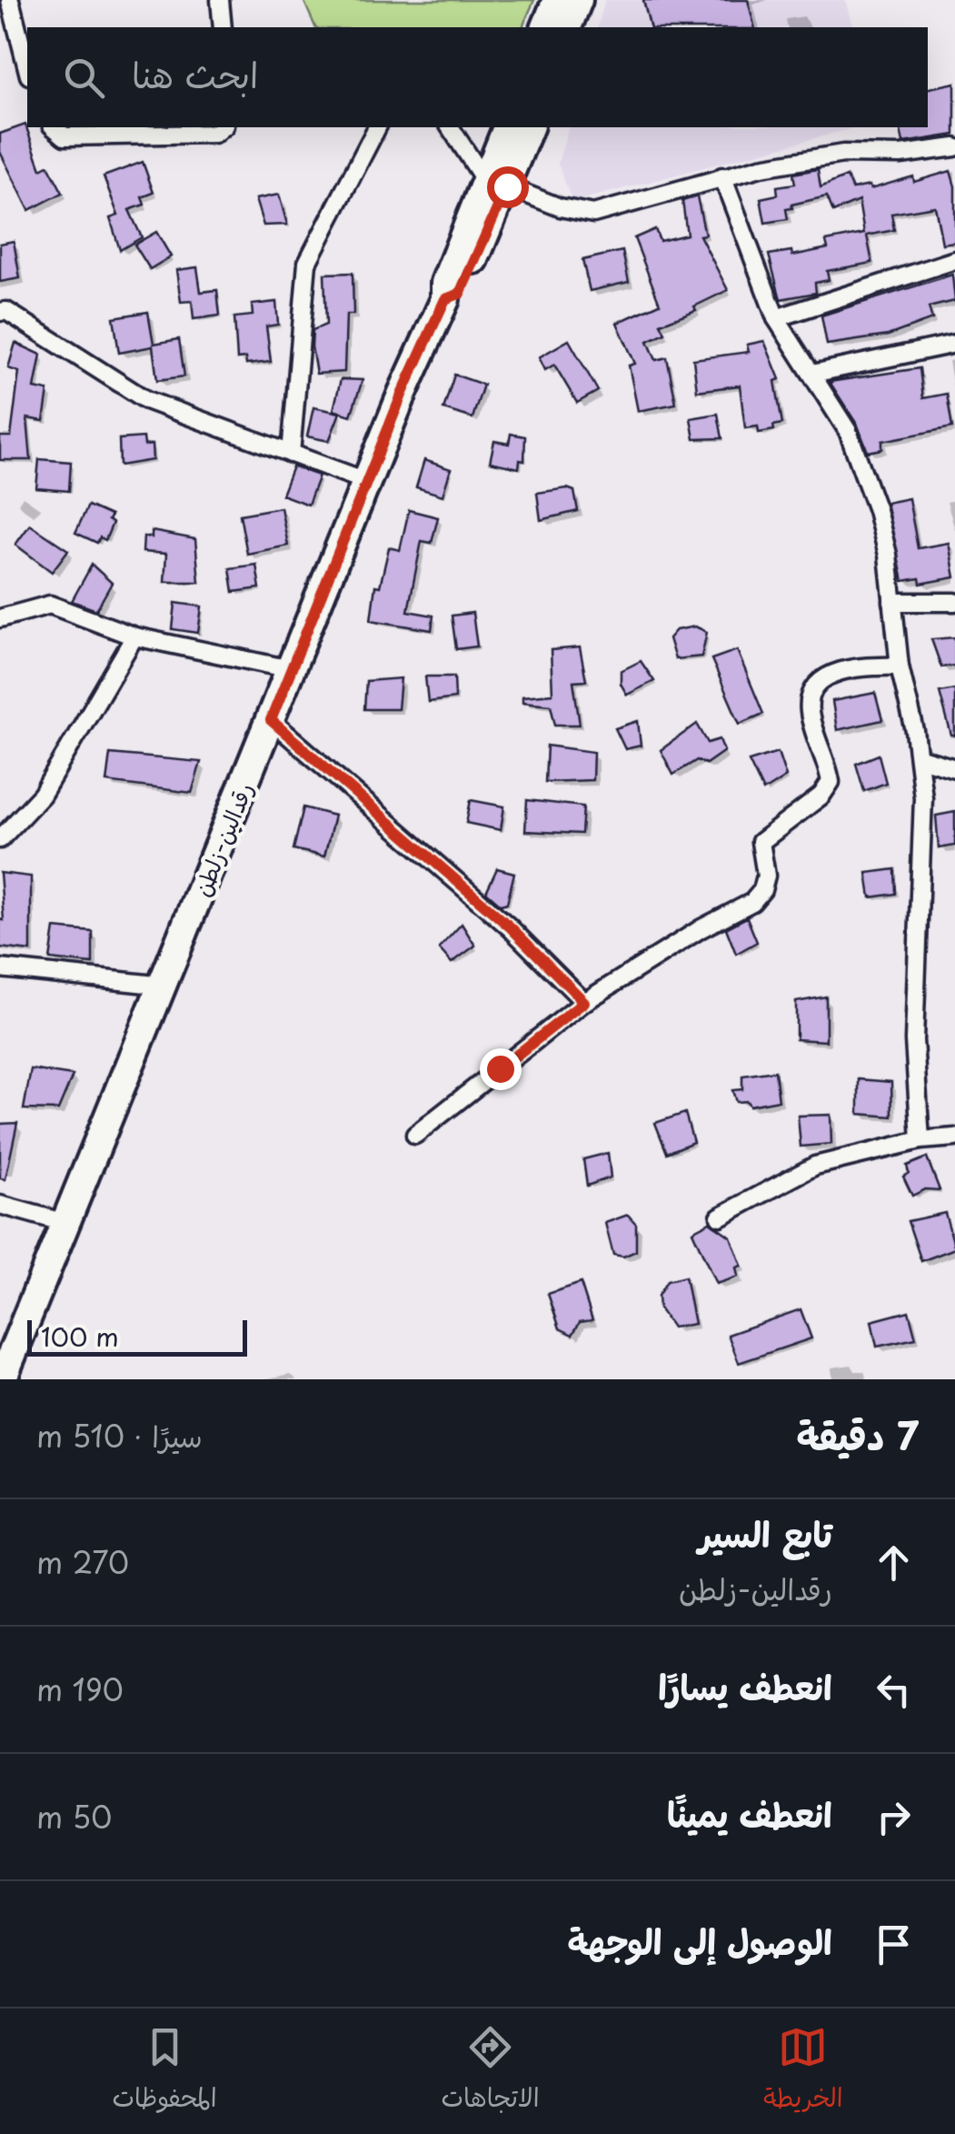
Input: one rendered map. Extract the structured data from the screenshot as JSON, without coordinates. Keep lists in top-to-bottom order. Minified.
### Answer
{"streets":{"main road":["رقدالين-زلطن"]},"scale_bar":"100 m","page":{"search":"ابحث هنا","scale":"100 m","heading":["7 دقيقة","سيرًا · 510 m"],"list":[["تابع السير","رقدالين-زلطن","270 m"],["انعطف يسارًا","190 m"],["انعطف يمينًا","50 m"],"الوصول إلى الوجهة"],"nav":["الخريطة","الاتجاهات","المحفوظات"]}}
